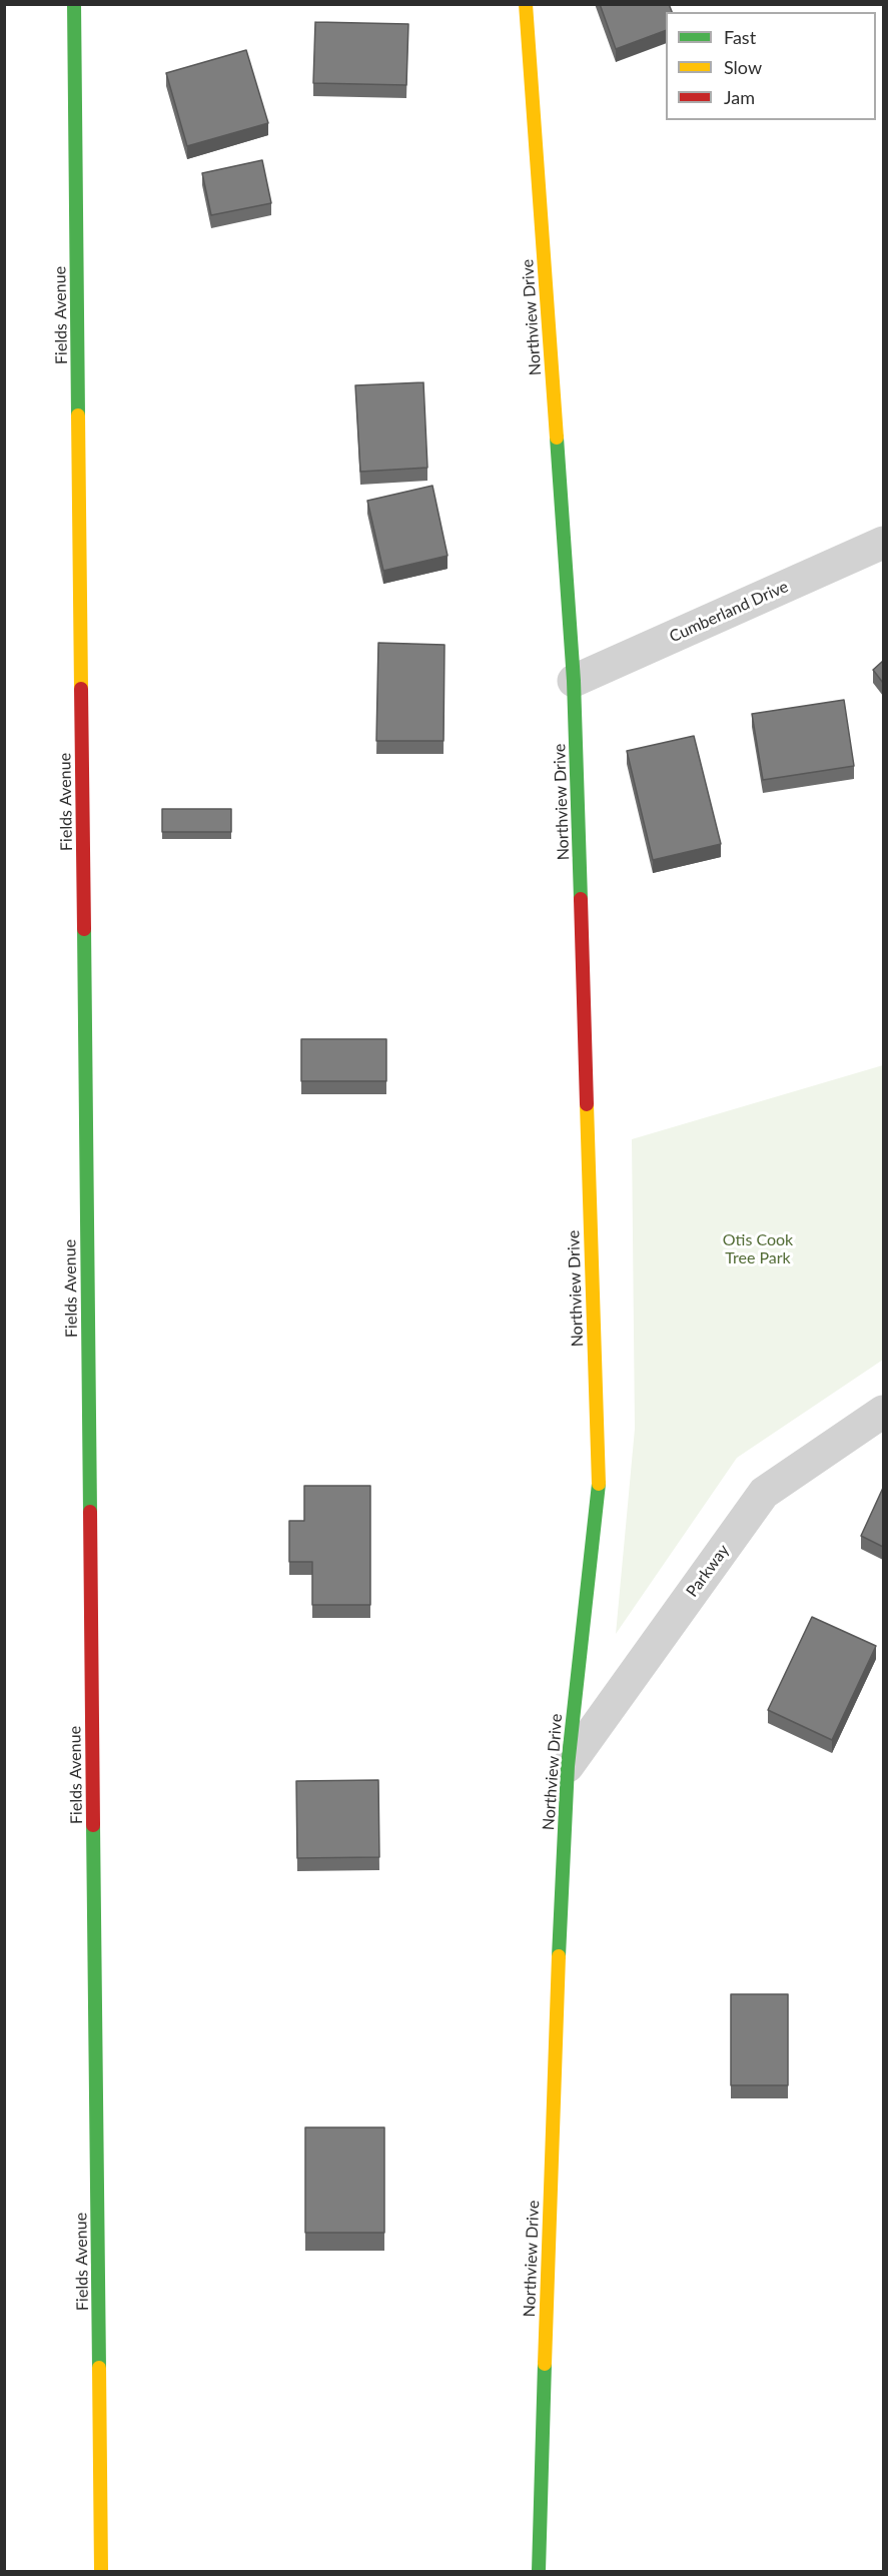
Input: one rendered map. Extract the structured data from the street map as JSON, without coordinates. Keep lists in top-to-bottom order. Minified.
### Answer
{"streets":{"street":["Fields Avenue","Northview Drive","Cumberland Drive","Parkway"]},"crossings":[["Northview Drive","Cumberland Drive"],["Northview Drive","Parkway"]],"parks":["Otis Cook Tree Park"],"legend":["Fast","Slow","Jam"]}
